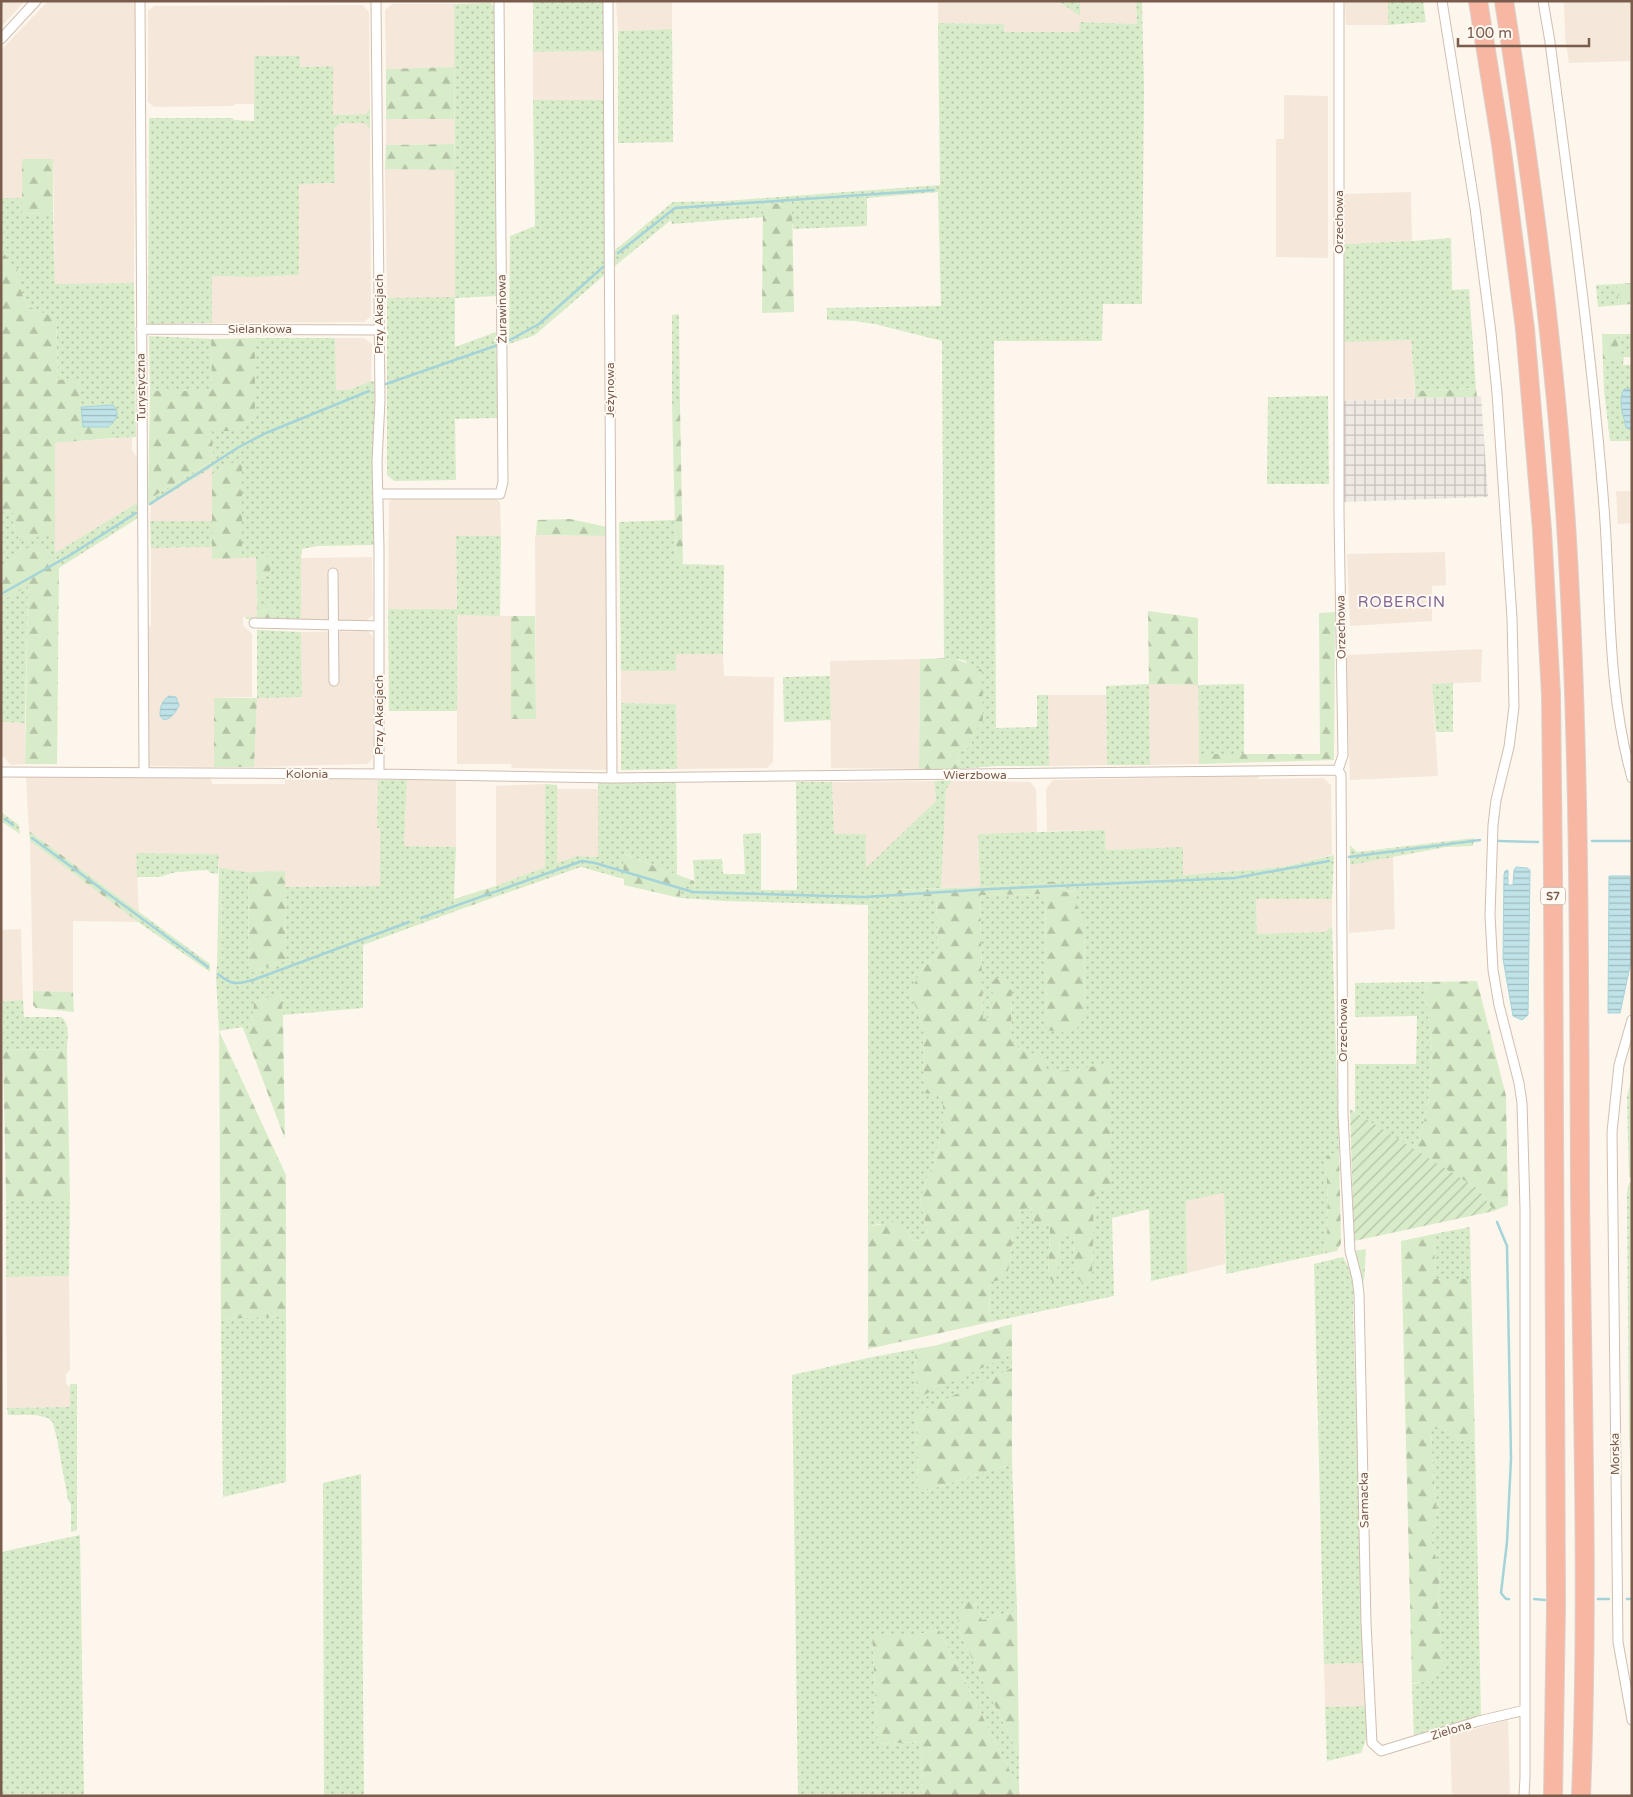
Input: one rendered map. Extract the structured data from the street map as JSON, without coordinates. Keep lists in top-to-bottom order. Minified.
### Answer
{"streets":{"highway":["S7"],"street":["Orzechowa","Żurawinowa","Przy Akacjach","Sielankowa","Turystyczna","Jeżynowa","Kolonia","Wierzbowa","Morska","Sarmacka","Zielona"]},"crossings":[["Orzechowa","Wierzbowa"],["Orzechowa","Sarmacka"],["Żurawinowa","Przy Akacjach"],["Przy Akacjach","Sielankowa"],["Przy Akacjach","Kolonia"],["Sielankowa","Turystyczna"],["Turystyczna","Kolonia"],["Jeżynowa","Kolonia"],["Jeżynowa","Wierzbowa"],["Kolonia","Wierzbowa"],["Sarmacka","Zielona"]],"districts":["ROBERCIN"],"scale_bar":"100 m"}
